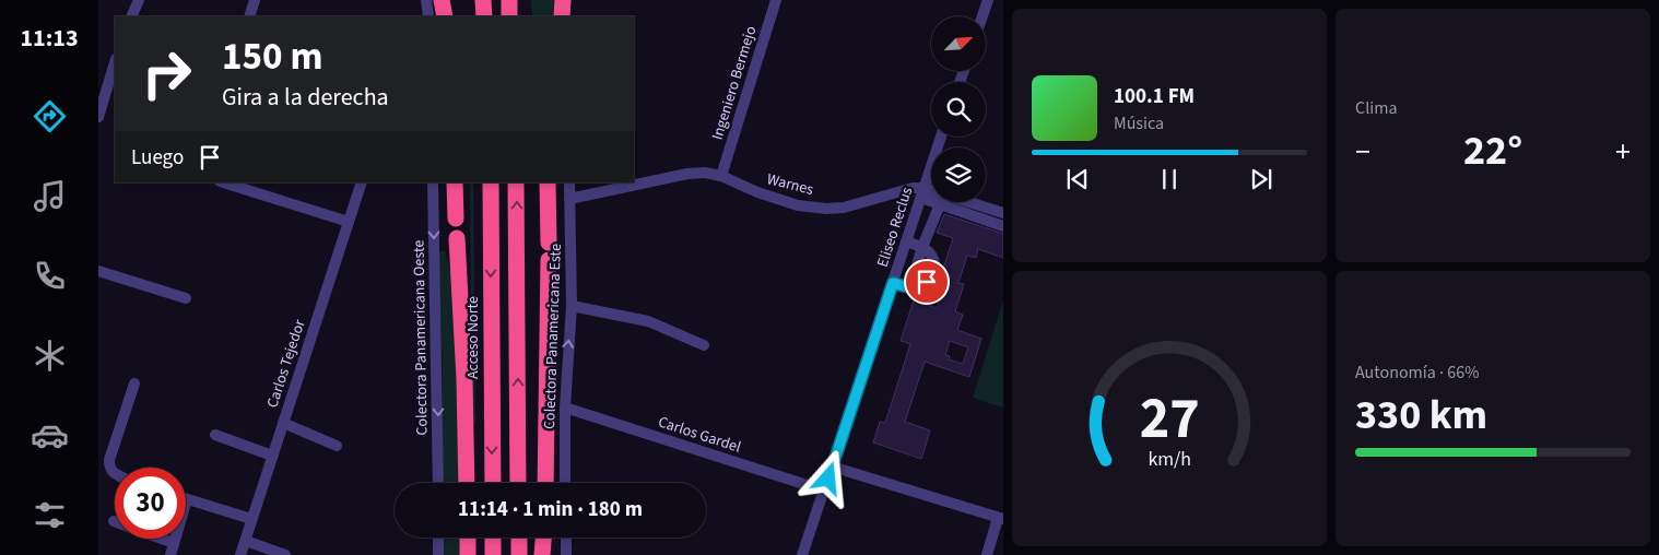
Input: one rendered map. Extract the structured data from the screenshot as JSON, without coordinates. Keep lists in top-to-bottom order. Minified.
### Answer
{"streets":{"highway":["Acceso Norte"],"street":["Ingeniero Bermejo","Warnes","Eliseo Reclus","Colectora Panamericana Este","Colectora Panamericana Oeste","Carlos Tejedor","Carlos Gardel"]},"crossings":[["Ingeniero Bermejo","Warnes"],["Warnes","Eliseo Reclus"],["Warnes","Colectora Panamericana Este"],["Eliseo Reclus","Carlos Gardel"],["Colectora Panamericana Este","Carlos Gardel"]],"one_way":["Colectora Panamericana Oeste"],"north":"top right","page":{"tabs":"11:13","tile":["Clima",["Autonomía · 66%","330 km"]],"turn":["150 m","Gira a la derecha"],"song":["100.1 FM","Música"],"heat":["−","22°","+"],"then":"Luego","limit":"30","trip":"11:14 · 1 min · 180 m","gauge":["27","km/h"]}}
